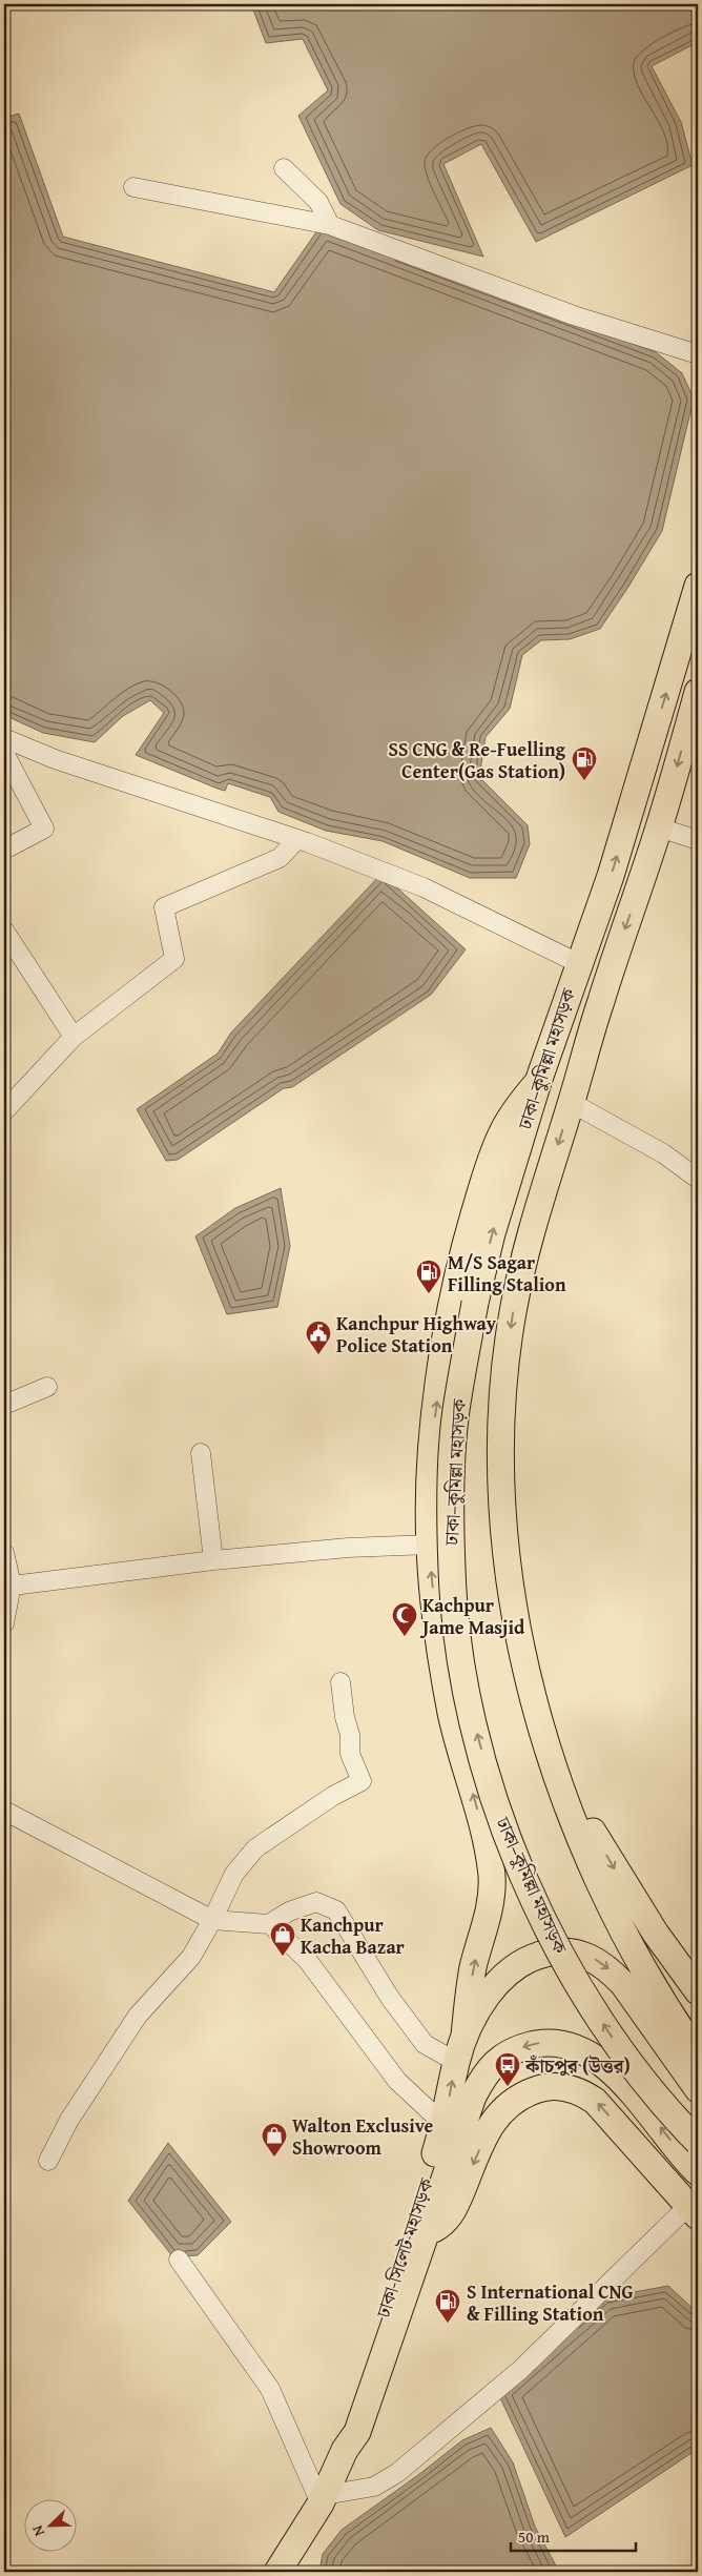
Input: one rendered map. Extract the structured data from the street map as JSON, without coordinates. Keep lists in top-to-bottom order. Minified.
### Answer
{"streets":{"highway":["ঢাকা–কুমিল্লা মহাসড়ক","ঢাকা-সিলেট মহাসড়ক"]},"places":{"fuel station":["SS CNG & Re-Fuelling Center(Gas Station)","M/S Sagar Filling Stalion","S International CNG & Filling Station"],"public building":["Kanchpur Highway Police Station"],"mosque":["Kachpur Jame Masjid"],"shop":["Kanchpur Kacha Bazar","Walton Exclusive Showroom"],"bus stop":["কাঁচপুর (উত্তর)"]},"scale_bar":"50 m","north":"bottom left"}
